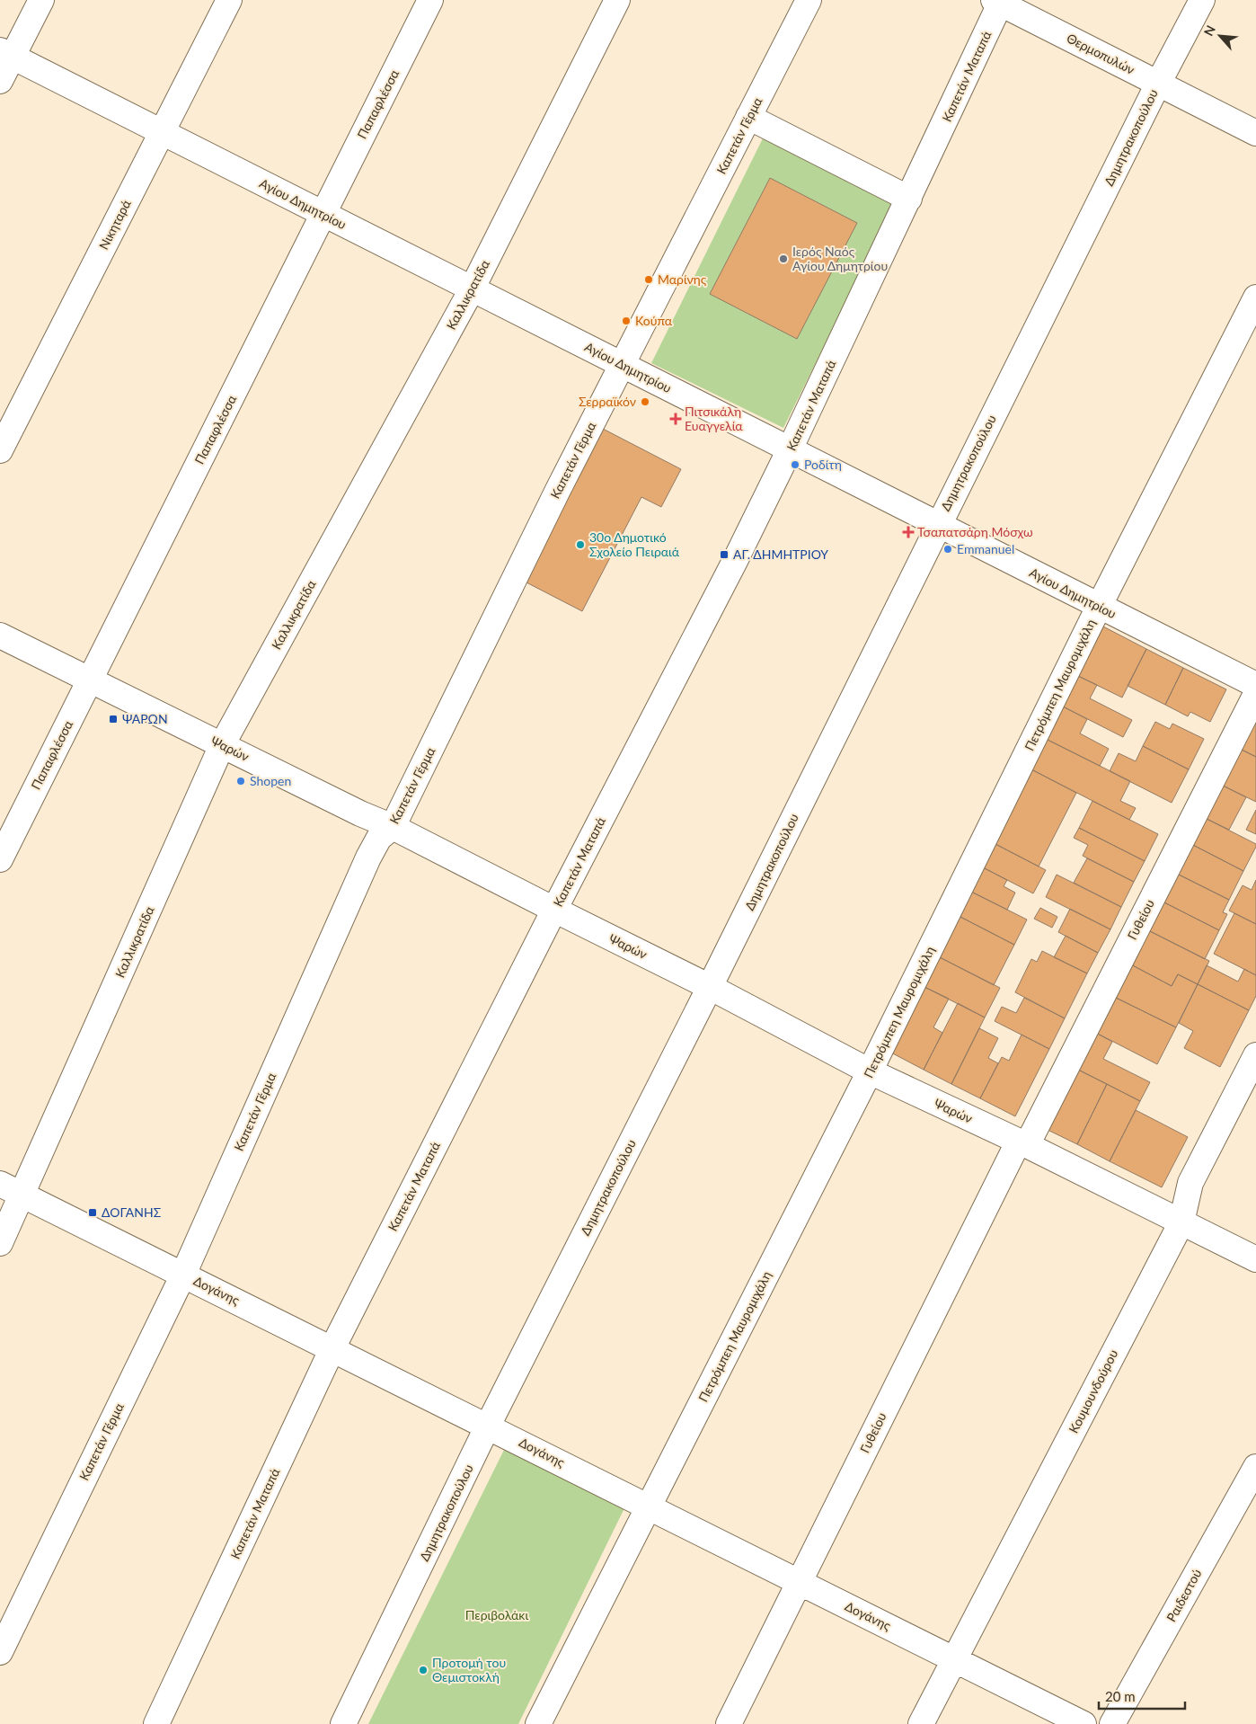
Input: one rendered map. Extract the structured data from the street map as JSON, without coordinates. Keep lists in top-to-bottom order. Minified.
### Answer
{"streets":{"street":["Θερμοπυλών","Καπετάν Ματαπά","Παπαφλέσσα","Καπετάν Γέρμα","Δημητρακοπούλου","Αγίου Δημητρίου","Νικηταρά","Καλλικρατίδα","Πετρόμπεη Μαυρομιχάλη","Ψαρών","Γυθείου","Δογάνης","Κουμουνδούρου","Ραιδεστού"]},"crossings":[["Θερμοπυλών","Καπετάν Ματαπά"],["Θερμοπυλών","Δημητρακοπούλου"],["Καπετάν Ματαπά","Αγίου Δημητρίου"],["Καπετάν Ματαπά","Ψαρών"],["Καπετάν Ματαπά","Δογάνης"],["Παπαφλέσσα","Αγίου Δημητρίου"],["Παπαφλέσσα","Ψαρών"],["Καπετάν Γέρμα","Αγίου Δημητρίου"],["Καπετάν Γέρμα","Ψαρών"],["Καπετάν Γέρμα","Δογάνης"],["Δημητρακοπούλου","Αγίου Δημητρίου"],["Δημητρακοπούλου","Ψαρών"],["Δημητρακοπούλου","Δογάνης"],["Αγίου Δημητρίου","Νικηταρά"],["Αγίου Δημητρίου","Καλλικρατίδα"],["Αγίου Δημητρίου","Πετρόμπεη Μαυρομιχάλη"],["Καλλικρατίδα","Ψαρών"],["Καλλικρατίδα","Δογάνης"],["Πετρόμπεη Μαυρομιχάλη","Ψαρών"],["Πετρόμπεη Μαυρομιχάλη","Δογάνης"],["Ψαρών","Γυθείου"],["Ψαρών","Κουμουνδούρου"],["Γυθείου","Δογάνης"],["Δογάνης","Κουμουνδούρου"]],"parks":["Περιβολάκι"],"places":{"other":["Ιερός Ναός Αγίου Δημητρίου","Μαρίνης","Κούπα","Σερραϊκόν","Ροδίτη","30ο Δημοτικό Σχολείο Πειραιά","Emmanuel","Shopen","Προτομή του Θεμιστοκλή"],"health":["Πιτσικάλη Ευαγγελία","Τσαπατσάρη Μόσχω"],"transit":["ΑΓ. ΔΗΜΗΤΡΙΟΥ","ΨΑΡΩΝ","ΔΟΓΑΝΗΣ"]},"scale_bar":"20 m","north":"top left"}
